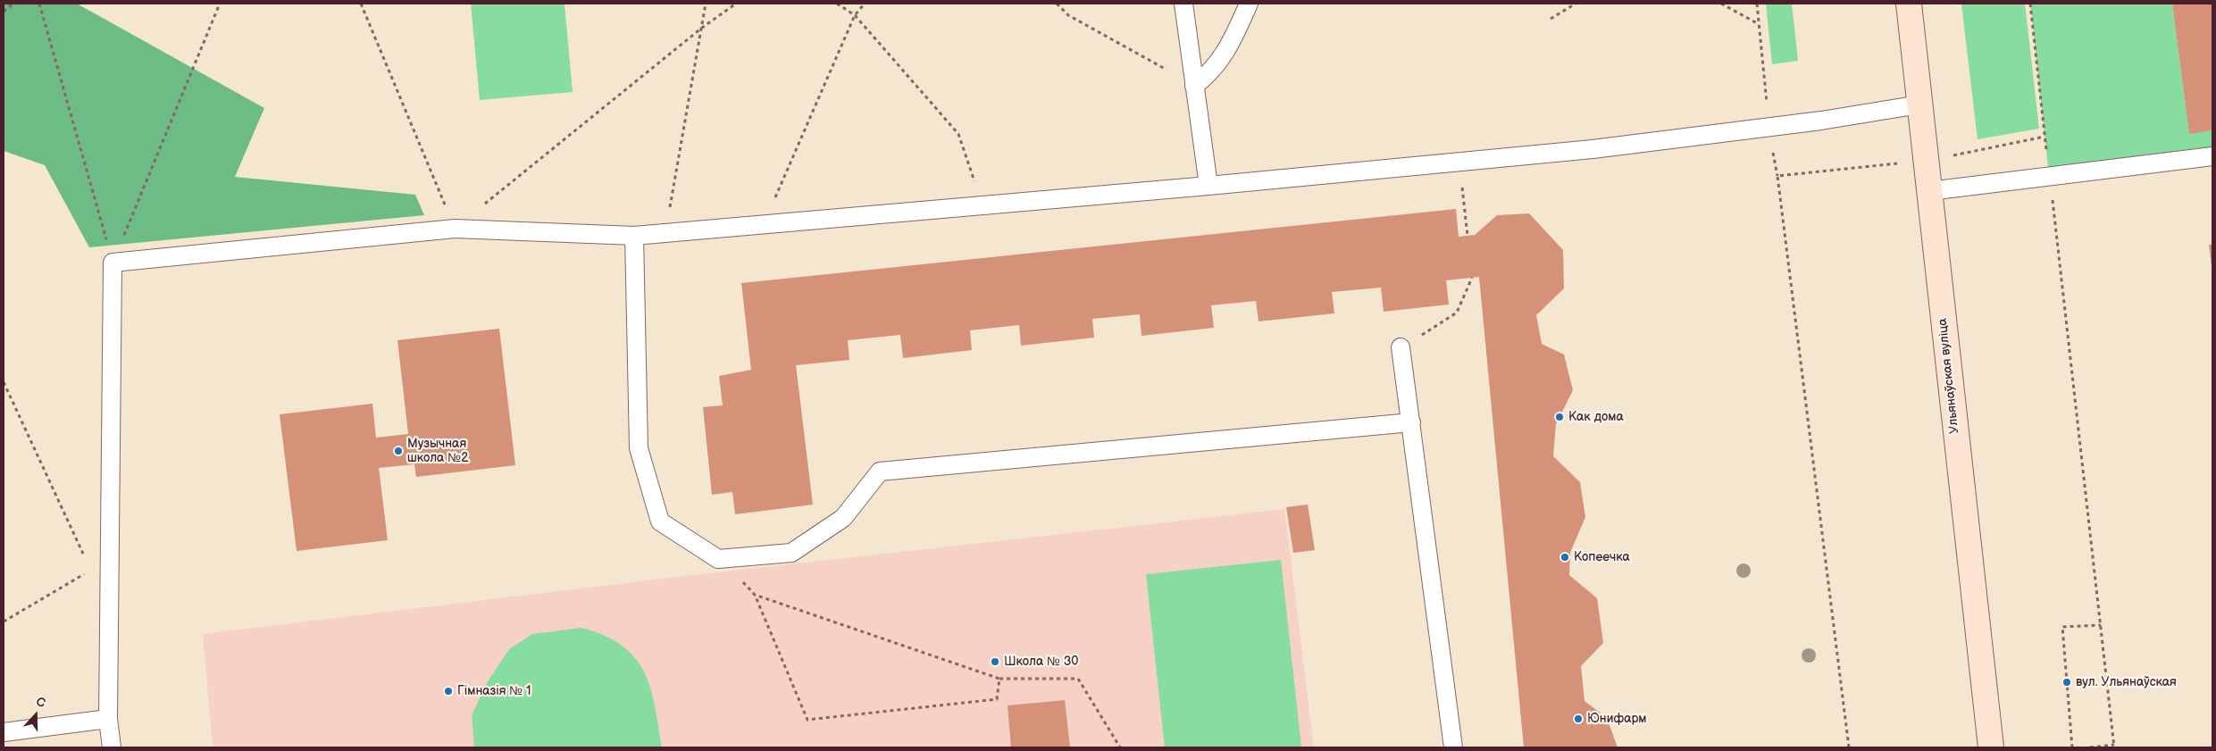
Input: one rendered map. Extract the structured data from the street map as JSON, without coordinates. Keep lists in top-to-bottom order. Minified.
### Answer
{"streets":{"main road":["Ульянаўская вуліца"]},"places":["Как дома","Музычная школа №2","Копеечка","Школа № 30","вул. Ульянаўская","Гімназія № 1","Юнифарм"],"north":"top"}
